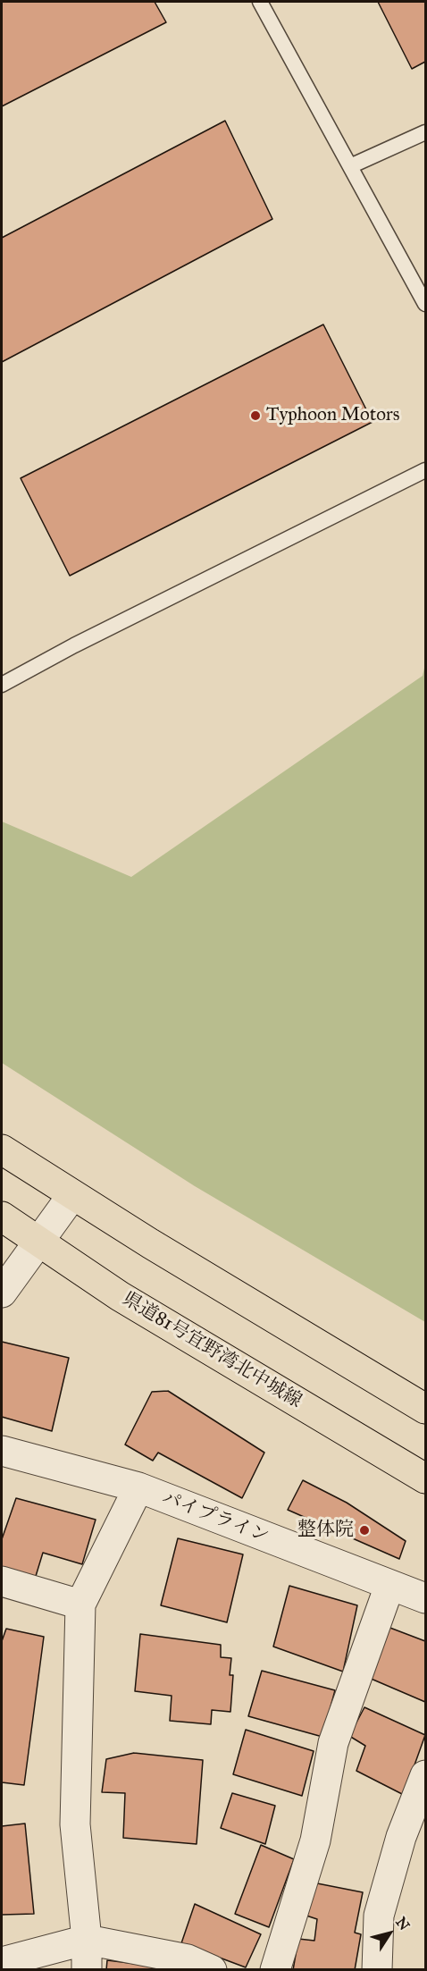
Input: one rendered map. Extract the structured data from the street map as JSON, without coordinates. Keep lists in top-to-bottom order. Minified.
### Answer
{"streets":{"main road":["県道81号宜野湾北中城線"],"street":["パイプライン"]},"places":["Typhoon Motors","整体院"],"north":"top right"}
